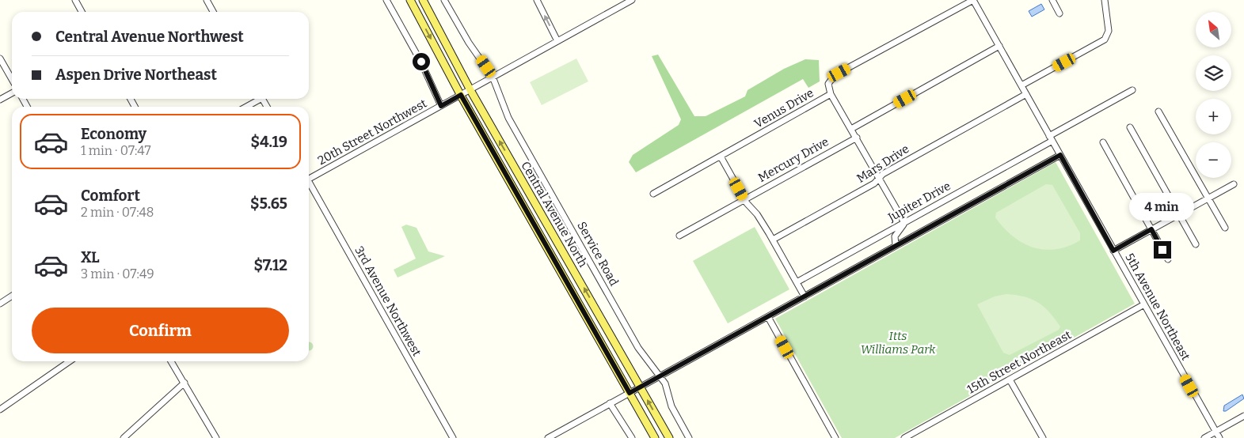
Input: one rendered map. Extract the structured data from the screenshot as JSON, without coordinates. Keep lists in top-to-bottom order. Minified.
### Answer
{"streets":{"main road":["Central Avenue North"],"street":["Venus Drive","20th Street Northwest","Mercury Drive","Mars Drive","Jupiter Drive","Service Road","3rd Avenue Northwest","5th Avenue Northeast","15th Street Northeast"]},"crossings":[["Venus Drive","5th Avenue Northeast"],["20th Street Northwest","Central Avenue North"],["20th Street Northwest","Service Road"],["Mars Drive","5th Avenue Northeast"],["Jupiter Drive","5th Avenue Northeast"],["5th Avenue Northeast","15th Street Northeast"]],"parks":["Itts Williams Park"],"north":"top left","page":{"map_buttons":["+","−"],"banner":["Central Avenue Northwest","Aspen Drive Northeast"],"list":[{"name":"Economy","note":"1 min · 07:47","value":"$4.19"},{"name":"Comfort","note":"2 min · 07:48","value":"$5.65"},{"name":"XL","note":"3 min · 07:49","value":"$7.12"}],"bubble":"4 min","buttons":"Confirm"}}
